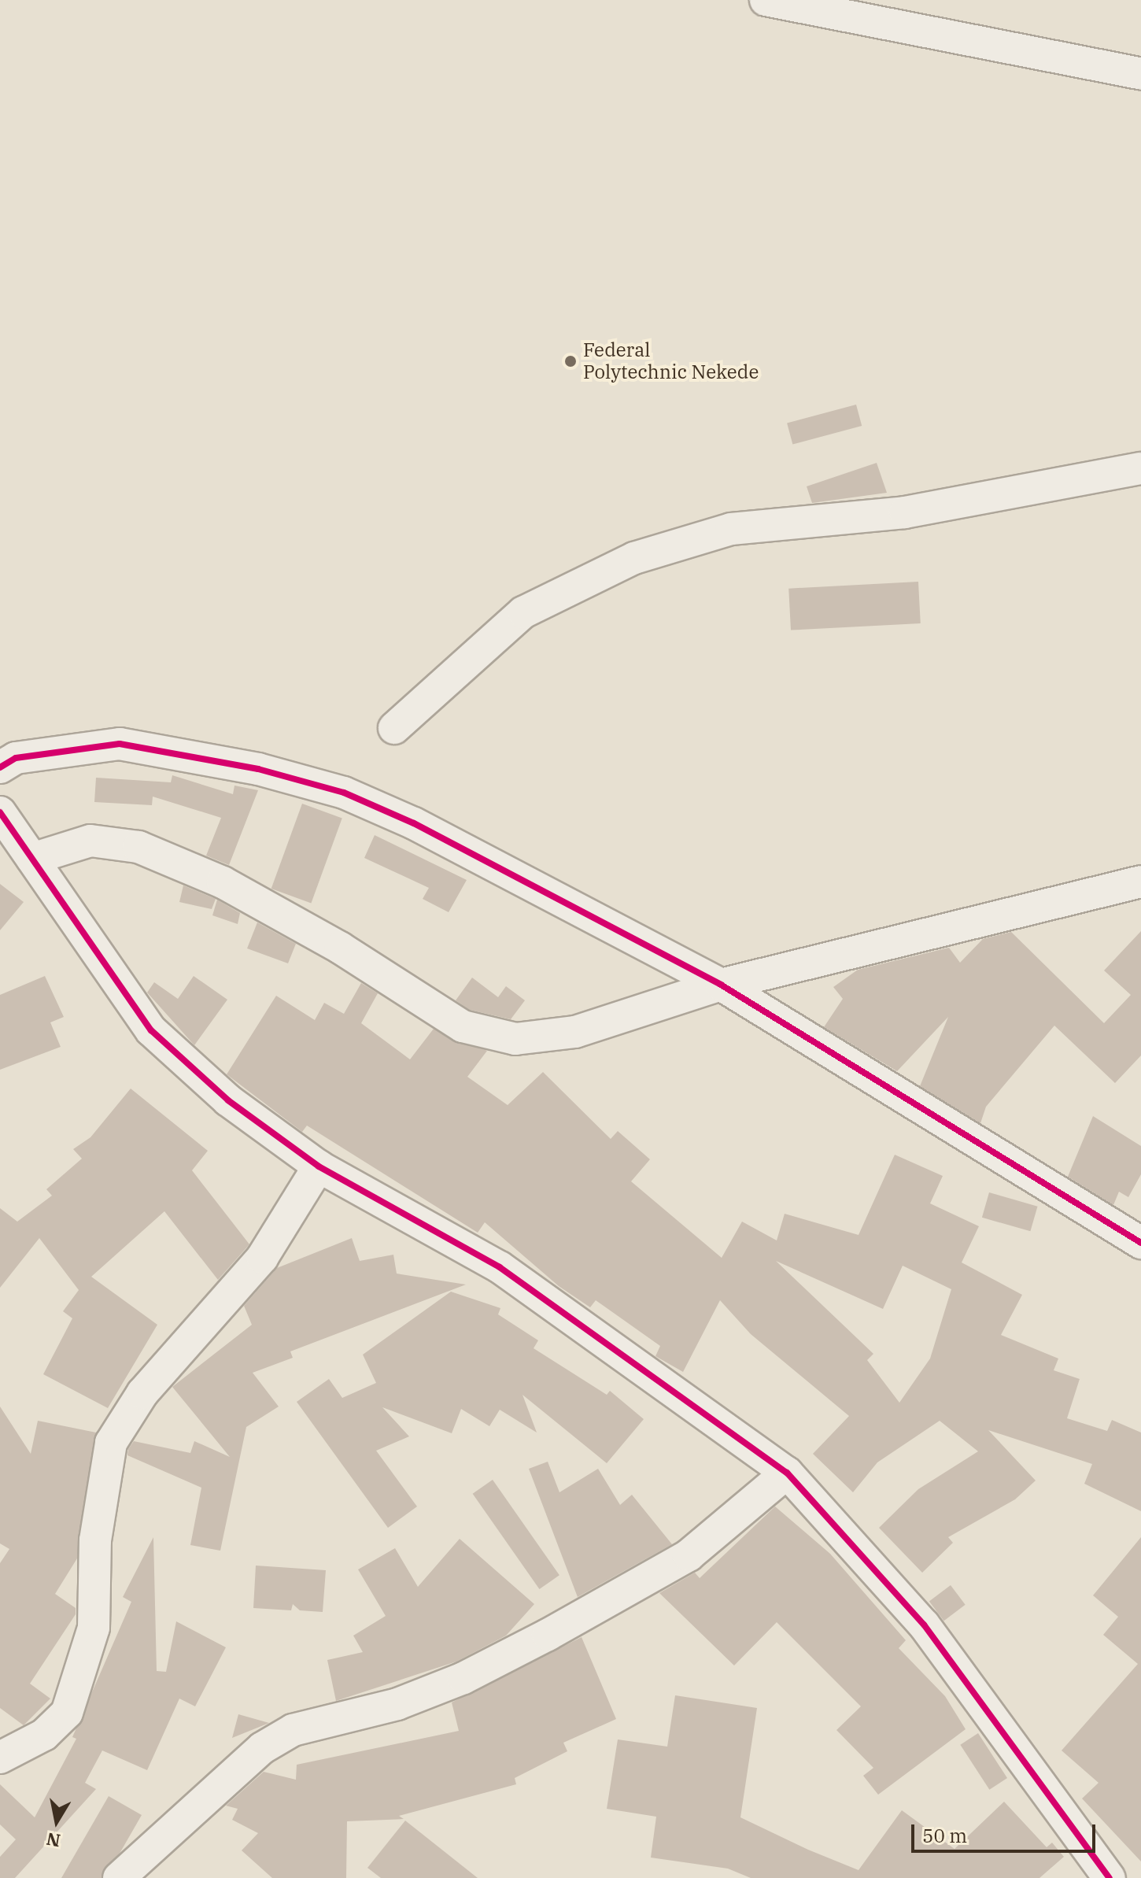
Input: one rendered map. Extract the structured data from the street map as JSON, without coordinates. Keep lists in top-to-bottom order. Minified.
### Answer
{"places":["Federal Polytechnic Nekede"],"scale_bar":"50 m","north":"bottom"}
